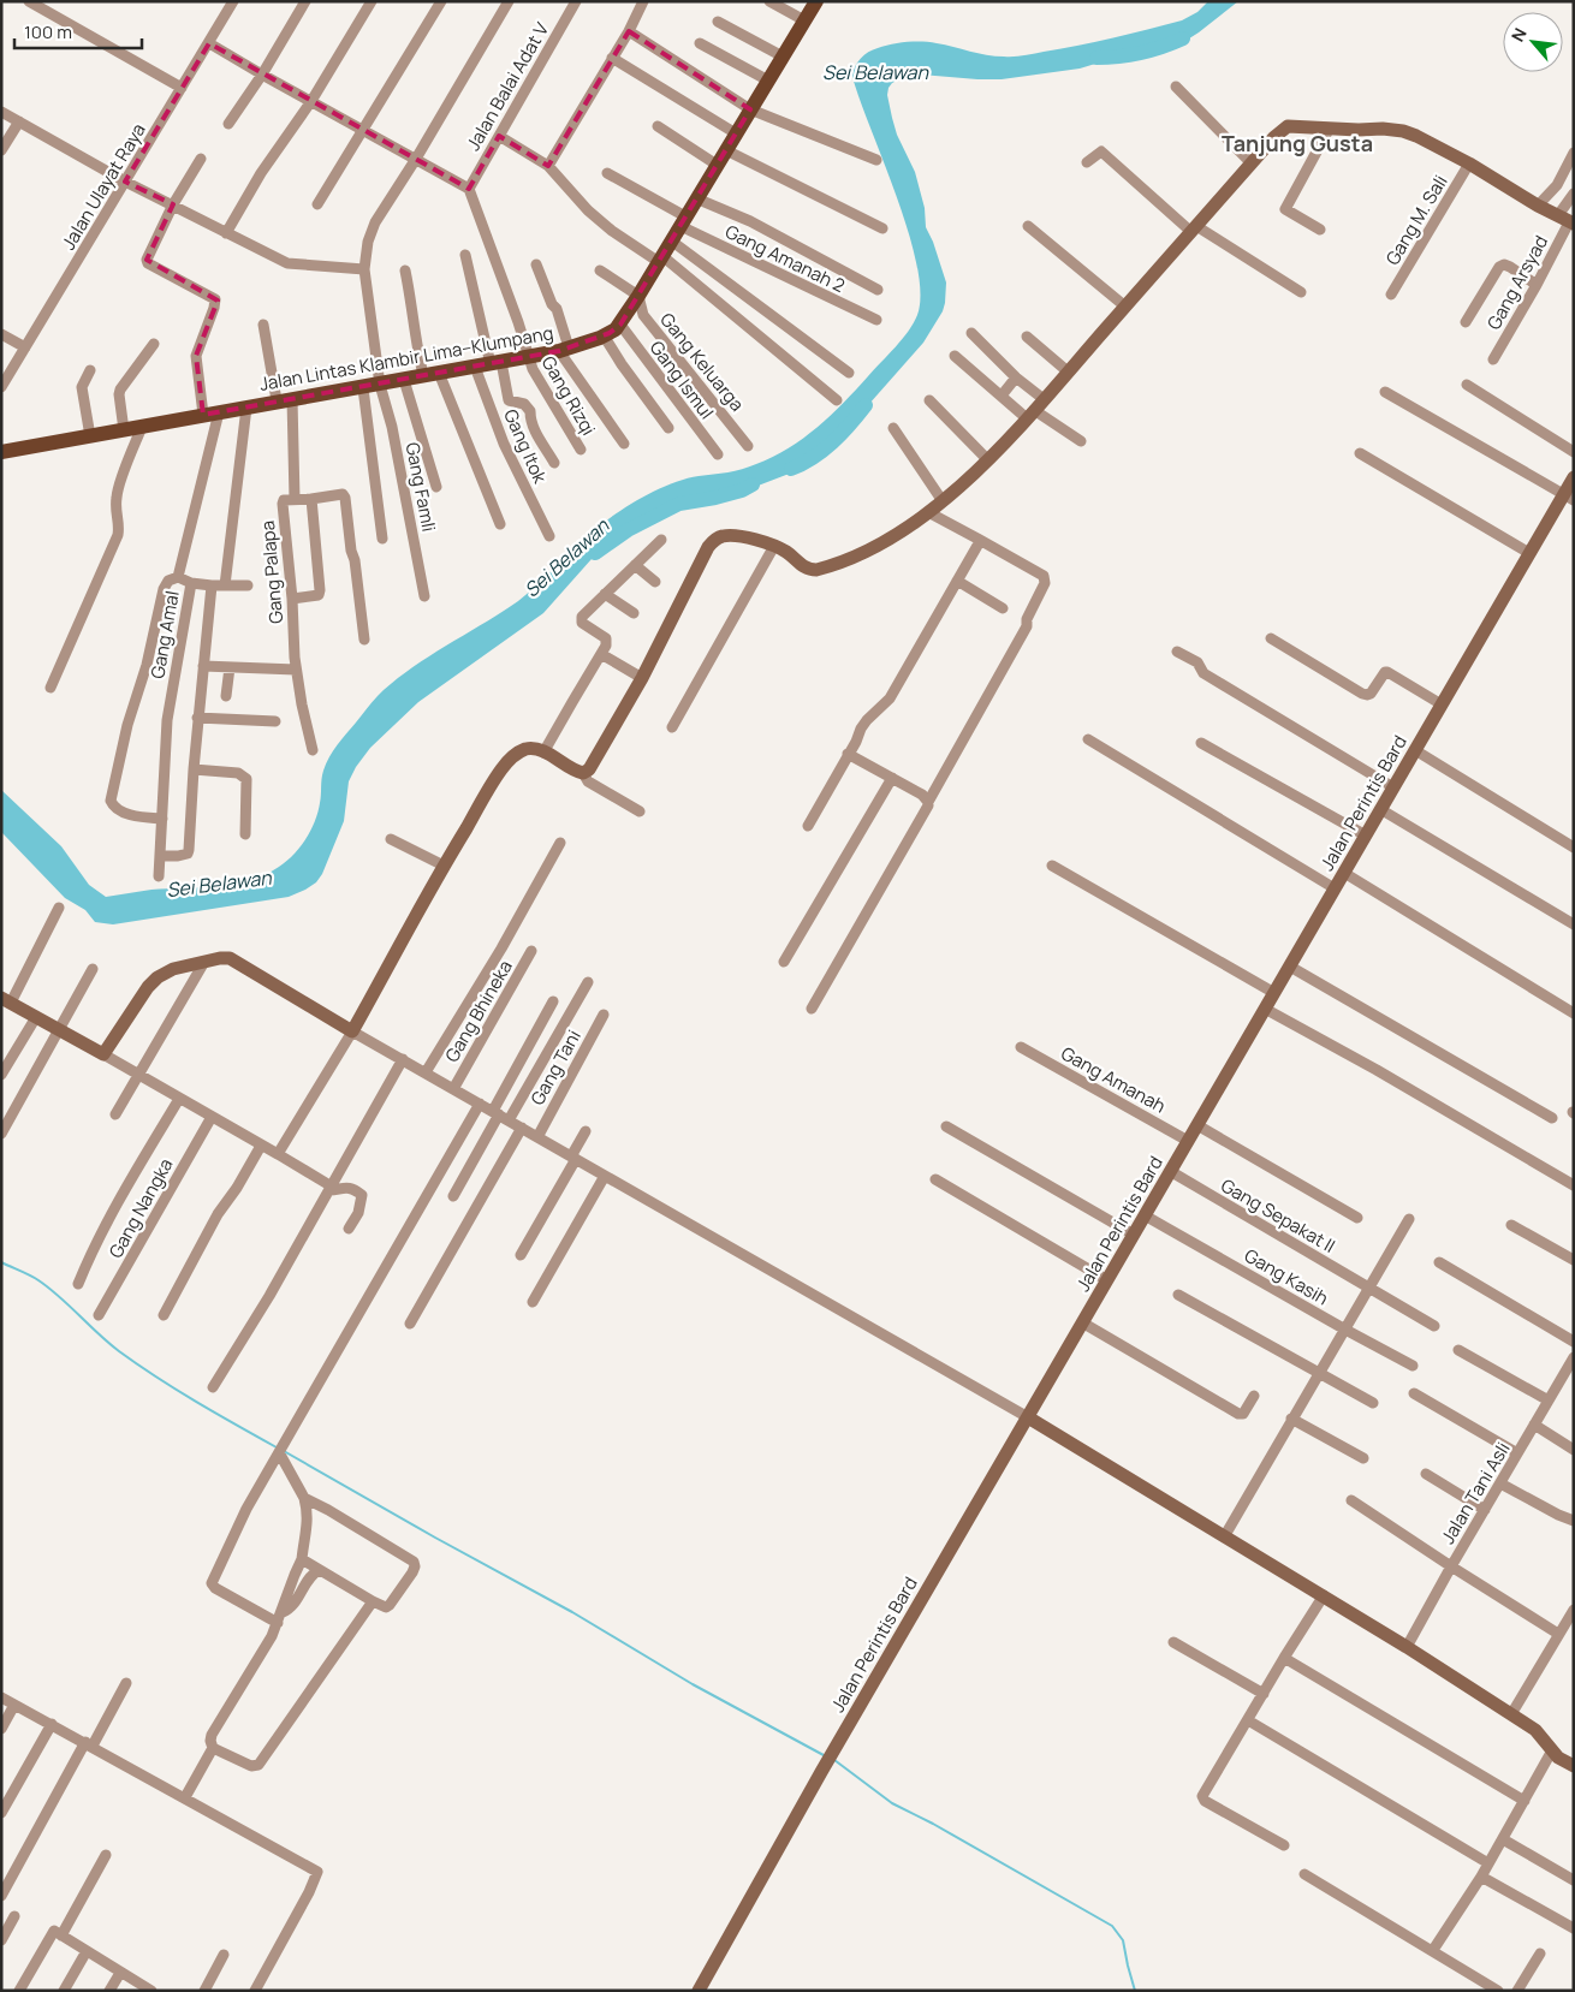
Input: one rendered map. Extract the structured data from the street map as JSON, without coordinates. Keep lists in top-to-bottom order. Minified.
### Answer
{"streets":{"main road":["Jalan Lintas Klambir Lima–Klumpang"],"street":["Jalan Balai Adat V","Jalan Ulayat Raya","Gang M. Sali","Gang Amanah 2","Gang Arsyad","Gang Keluarga","Gang Ismul","Gang Rizqi","Gang Itok","Gang Famli","Gang Palapa","Gang Amal","Jalan Perintis Bard","Gang Bhineka","Gang Tani","Gang Amanah","Gang Nangka","Gang Sepakat II","Gang Kasih","Jalan Tani Asli"]},"crossings":[["Jalan Balai Adat V","Gang Rizqi"],["Gang Amanah 2","Jalan Lintas Klambir Lima–Klumpang"],["Jalan Lintas Klambir Lima–Klumpang","Gang Keluarga"],["Jalan Lintas Klambir Lima–Klumpang","Gang Ismul"],["Jalan Lintas Klambir Lima–Klumpang","Gang Rizqi"],["Jalan Lintas Klambir Lima–Klumpang","Gang Itok"],["Jalan Lintas Klambir Lima–Klumpang","Gang Famli"],["Jalan Lintas Klambir Lima–Klumpang","Gang Palapa"],["Jalan Lintas Klambir Lima–Klumpang","Gang Amal"],["Jalan Perintis Bard","Gang Amanah"],["Jalan Perintis Bard","Gang Sepakat II"],["Jalan Perintis Bard","Gang Kasih"]],"districts":["Tanjung Gusta"],"water":["Sei Belawan"],"scale_bar":"100 m","north":"top left"}
